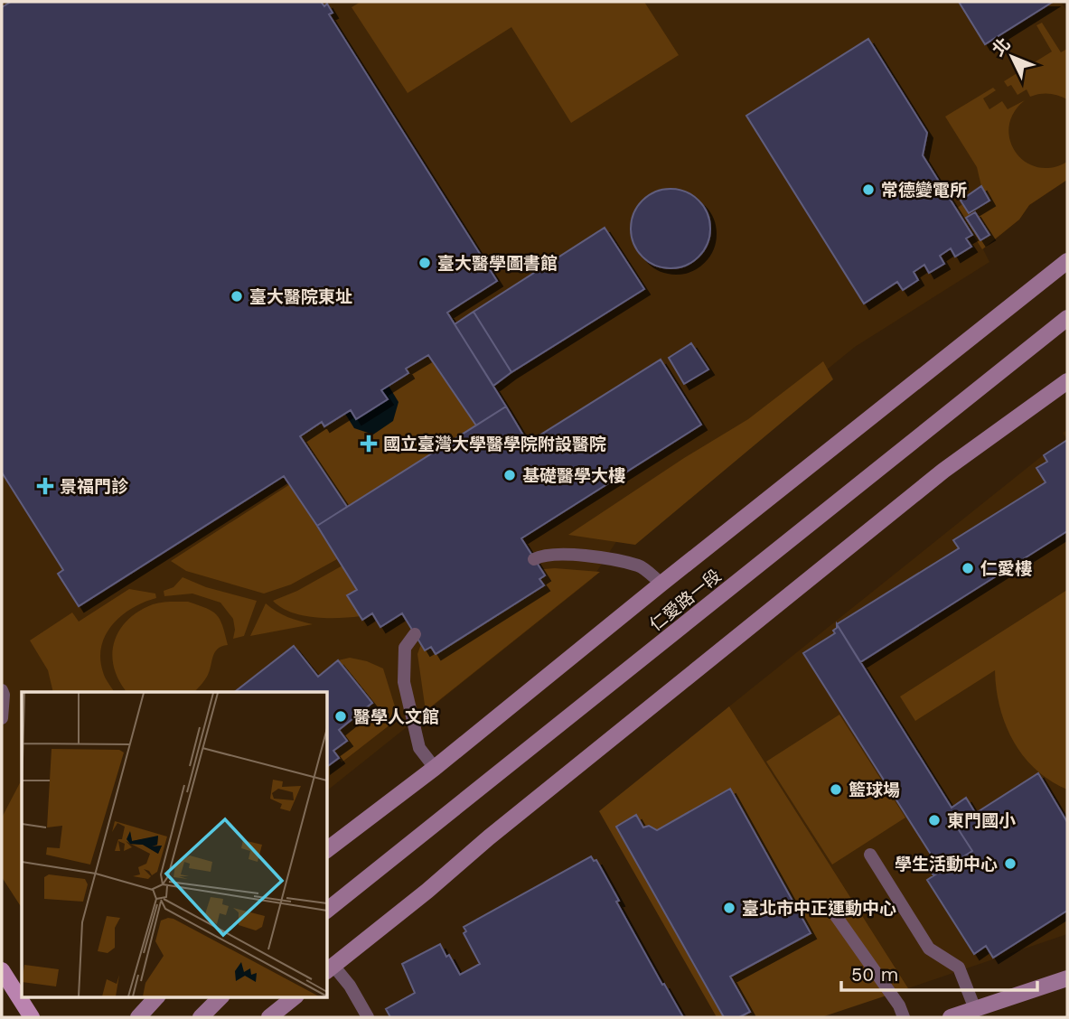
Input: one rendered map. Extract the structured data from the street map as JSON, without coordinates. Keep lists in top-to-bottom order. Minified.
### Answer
{"streets":{"main road":["仁愛路一段"]},"places":{"other":["常德變電所","臺大醫學圖書館","臺大醫院東址","基礎醫學大樓","仁愛樓","醫學人文館","籃球場","東門國小","學生活動中心","臺北市中正運動中心"],"health":["國立臺灣大學醫學院附設醫院","景福門診"]},"scale_bar":"50 m","north":"top left"}
